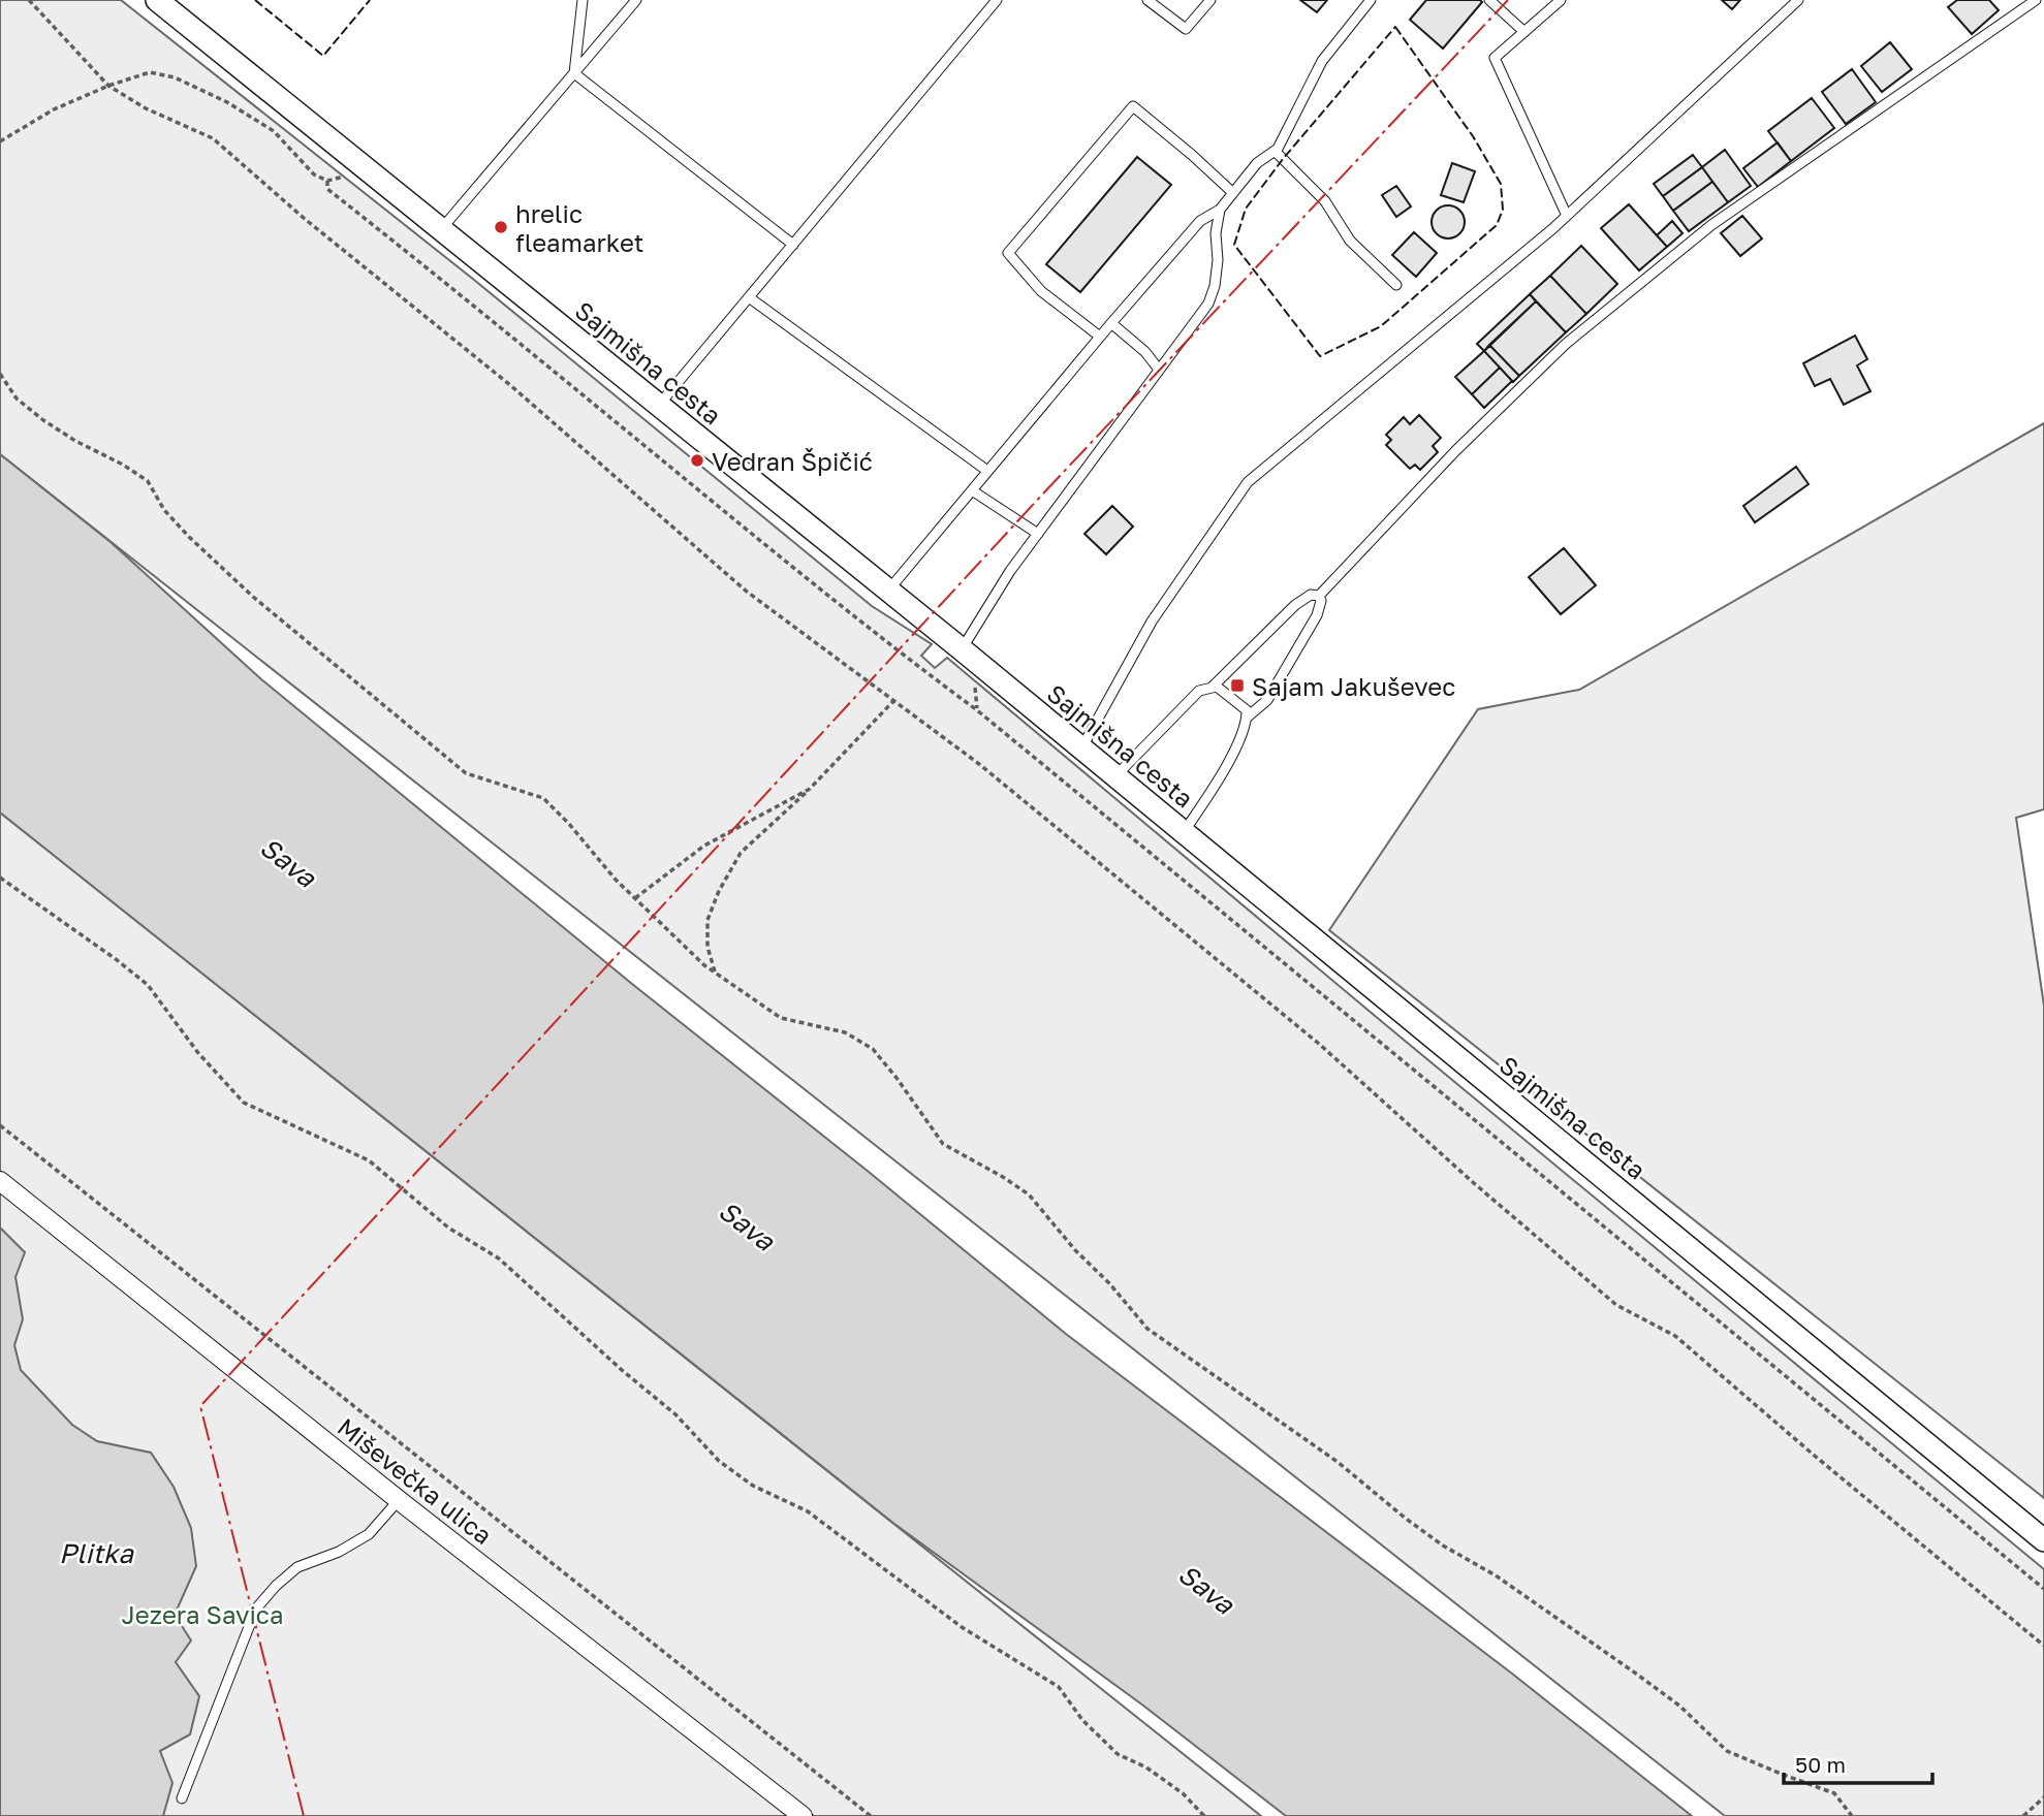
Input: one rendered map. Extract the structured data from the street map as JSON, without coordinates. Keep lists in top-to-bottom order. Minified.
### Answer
{"streets":{"street":["Sajmišna cesta","Miševečka ulica"]},"water":["Sava","Plitka"],"parks":["Jezera Savica"],"places":{"other":["hrelic fleamarket","Vedran Špičić"],"transit":["Sajam Jakuševec"]},"scale_bar":"50 m"}
